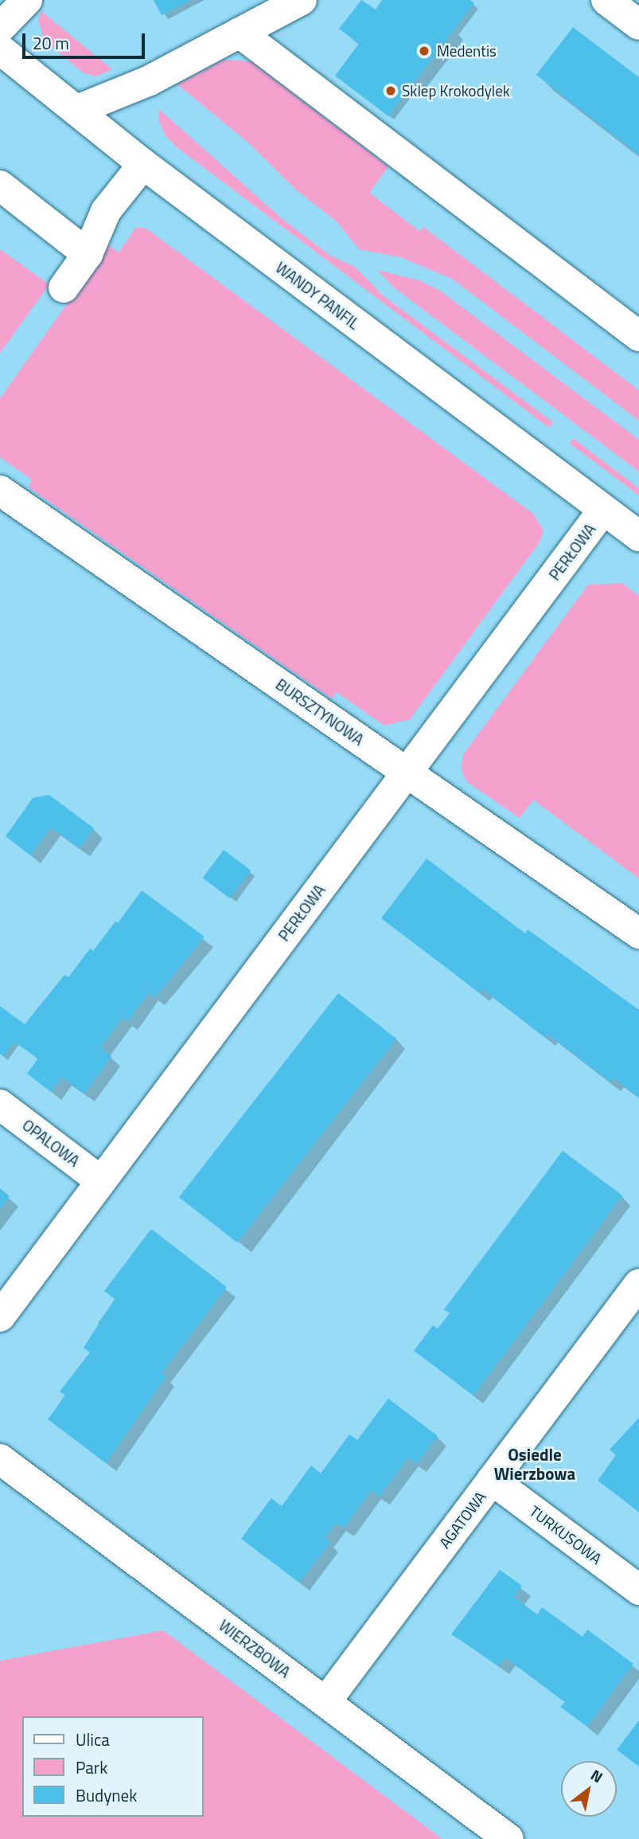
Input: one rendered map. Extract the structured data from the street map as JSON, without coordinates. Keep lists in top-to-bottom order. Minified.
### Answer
{"streets":{"street":["WANDY PANFIL","PERŁOWA","BURSZTYNOWA","OPALOWA","AGATOWA","TURKUSOWA","WIERZBOWA"]},"crossings":[["WANDY PANFIL","PERŁOWA"],["PERŁOWA","BURSZTYNOWA"],["PERŁOWA","OPALOWA"],["AGATOWA","TURKUSOWA"],["AGATOWA","WIERZBOWA"]],"districts":["Osiedle Wierzbowa"],"places":["Medentis","Sklep Krokodylek"],"legend":["Ulica","Park","Budynek"],"scale_bar":"20 m","north":"top right"}
